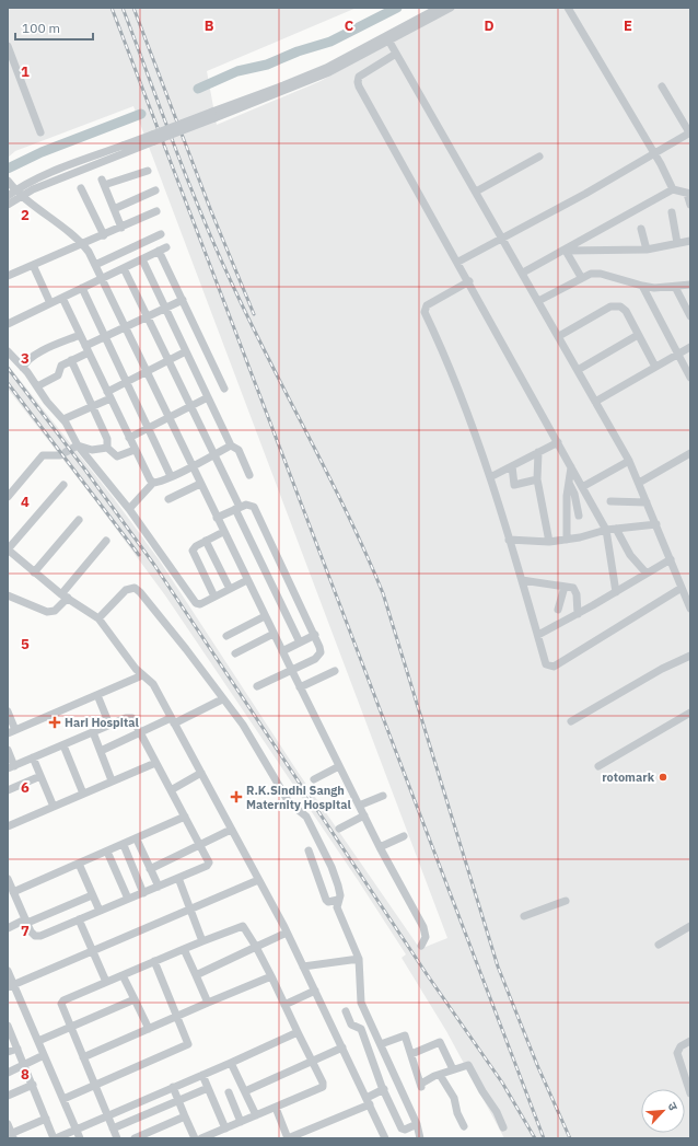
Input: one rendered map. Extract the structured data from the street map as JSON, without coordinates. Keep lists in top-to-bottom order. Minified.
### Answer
{"places":{"health":["Hari Hospital","R.K.Sindhi Sangh Maternity Hospital"],"other":["rotomark"]},"scale_bar":"100 m","north":"top right","grid":{"columns":["B","C","D","E"],"rows":["1","2","3","4","5","6","7","8"]}}
